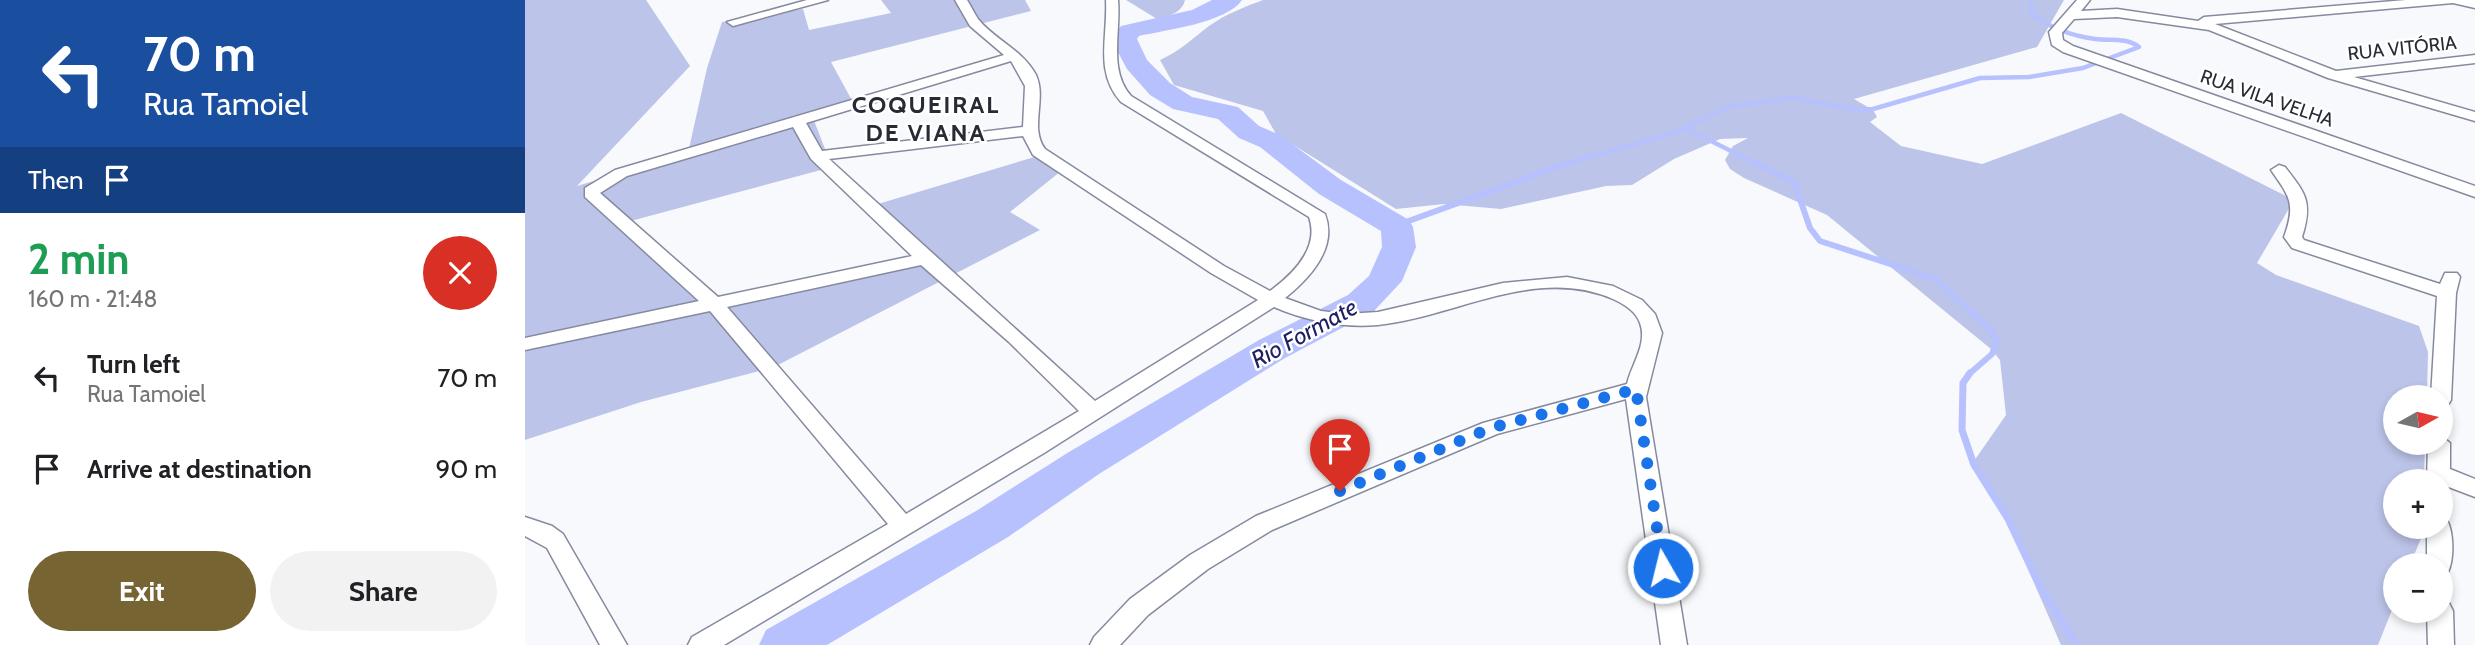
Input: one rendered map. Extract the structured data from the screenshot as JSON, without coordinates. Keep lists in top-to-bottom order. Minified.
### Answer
{"streets":{"street":["RUA VITÓRIA","RUA VILA VELHA"]},"districts":["COQUEIRAL DE VIANA"],"water":["Rio Formate"],"north":"right","page":{"turn":["70 m","Rua Tamoiel"],"then":"Then","heading":["2 min","160 m · 21:48"],"list":[{"name":"Turn left","note":"Rua Tamoiel","value":"70 m"},{"name":"Arrive at destination","value":"90 m"}],"map_buttons":["+","−"],"buttons":["Exit","Share"]}}
